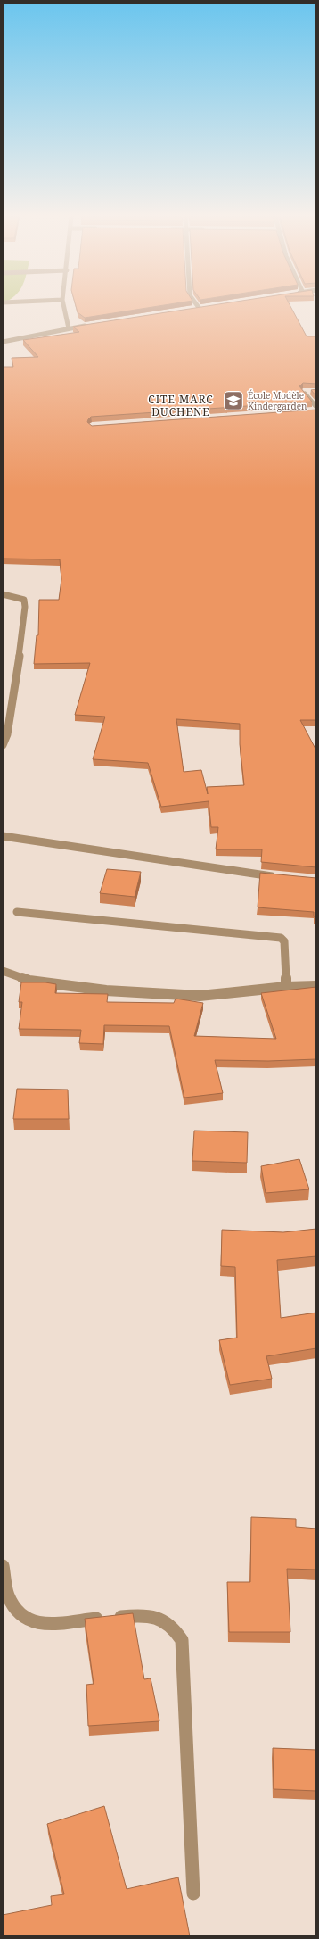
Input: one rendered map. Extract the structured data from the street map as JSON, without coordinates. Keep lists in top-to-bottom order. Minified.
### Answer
{"districts":["CITE MARC DUCHENE"],"places":{"school or university":["École Modèle Kindergarden"]}}
